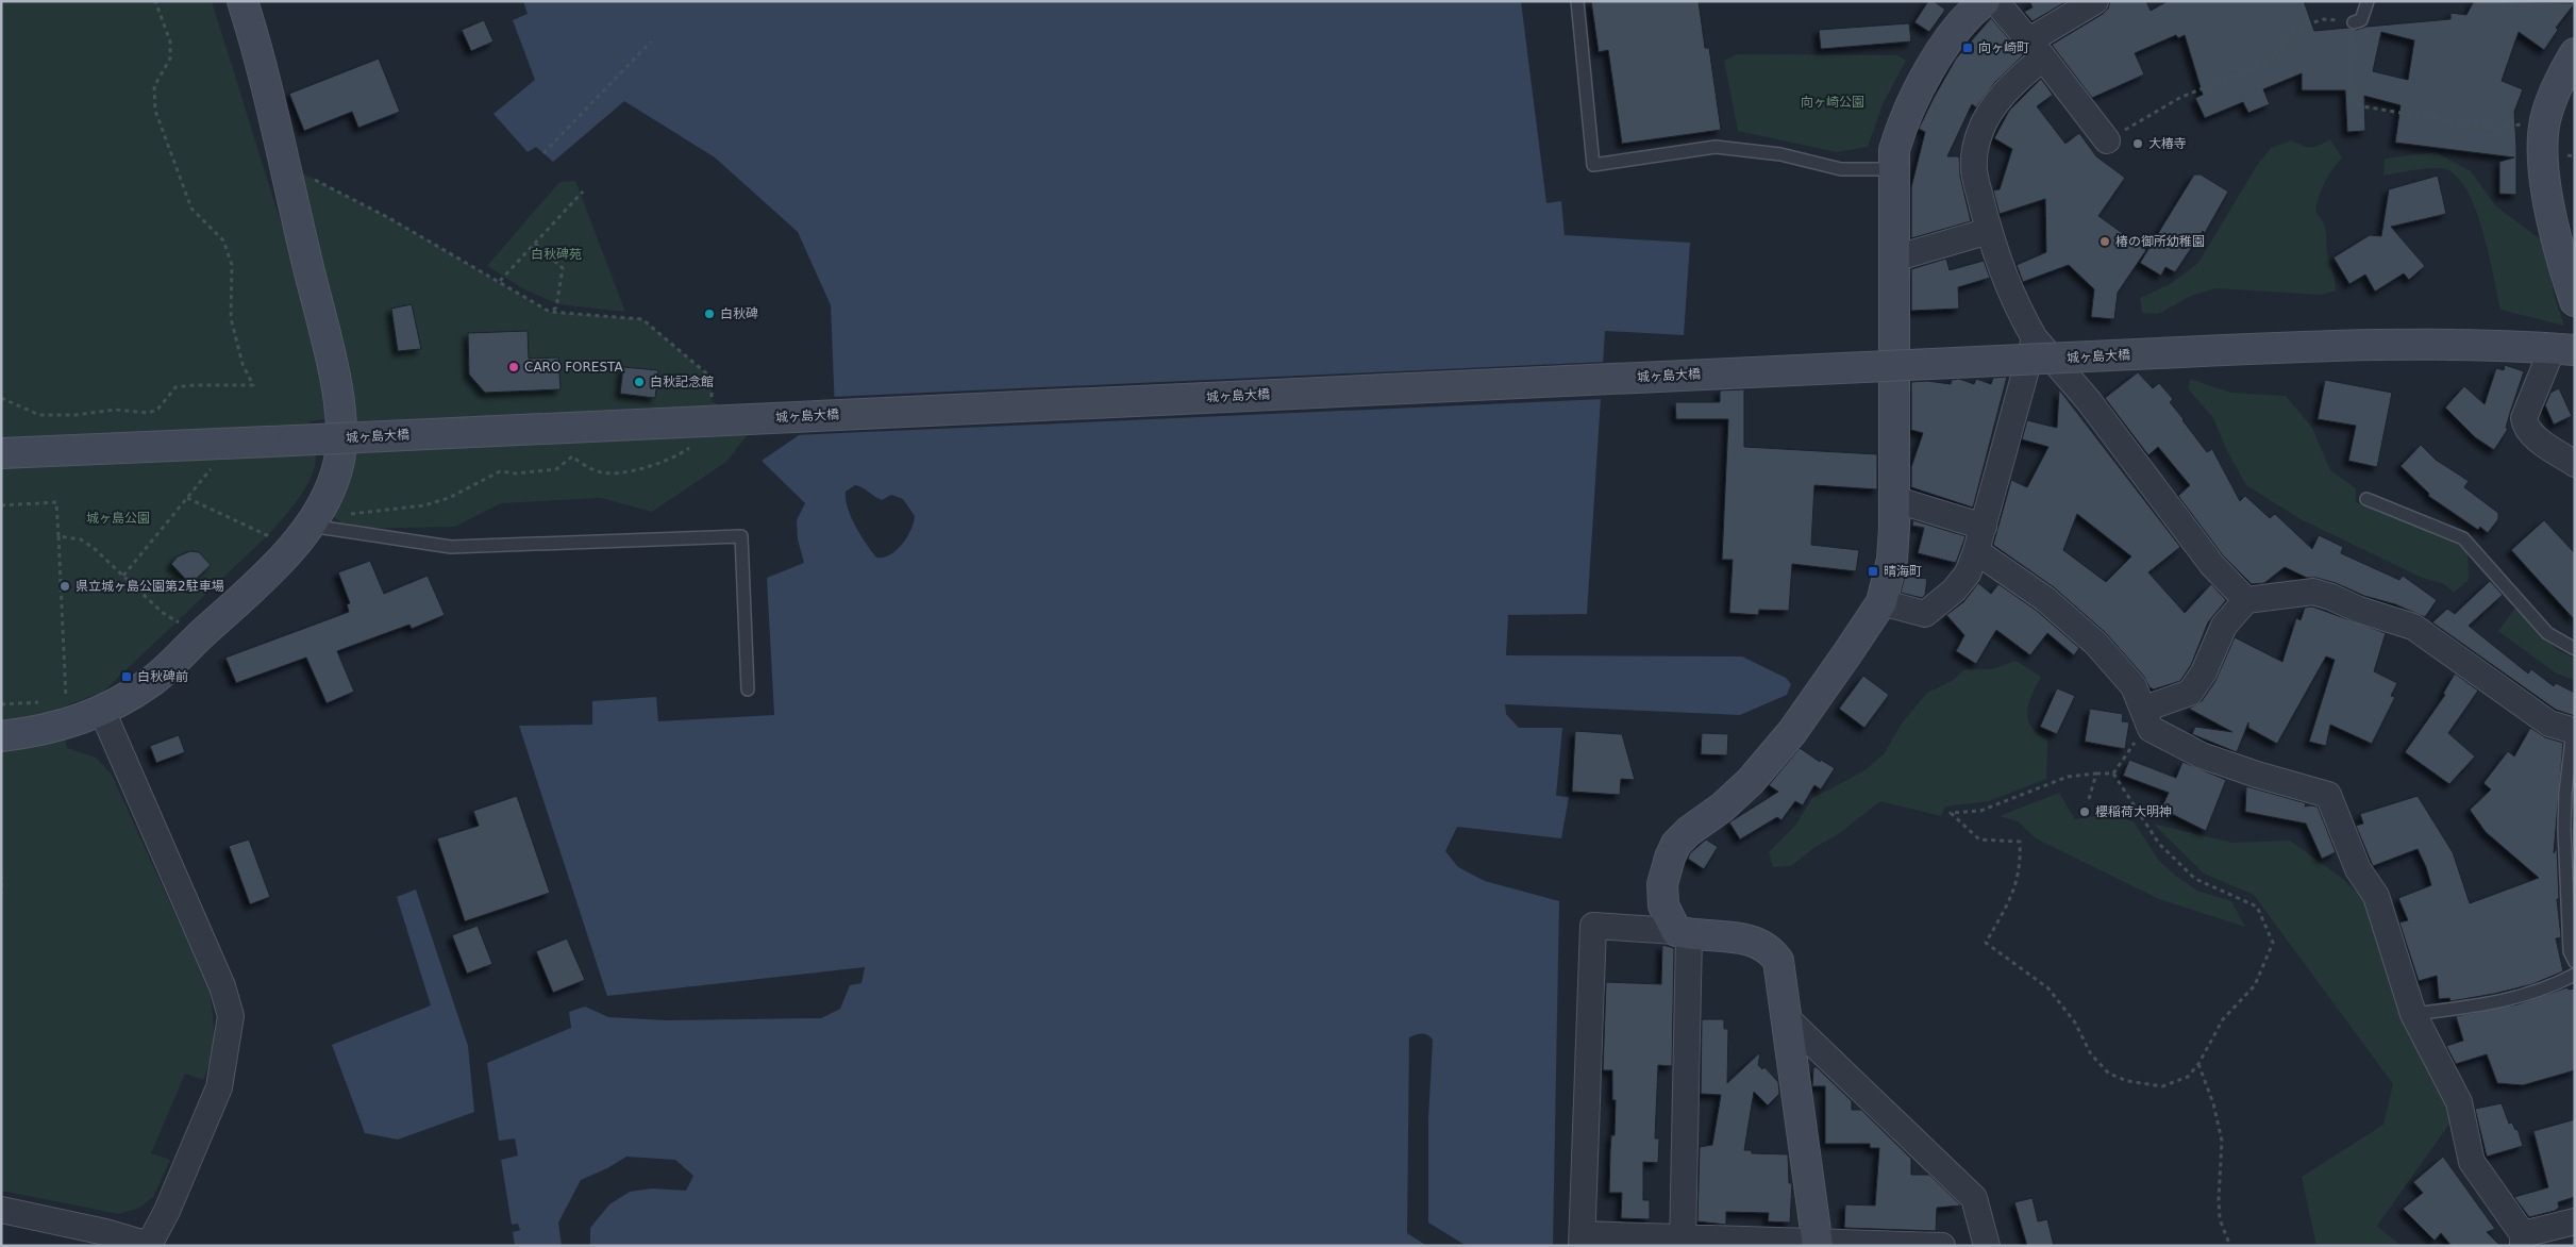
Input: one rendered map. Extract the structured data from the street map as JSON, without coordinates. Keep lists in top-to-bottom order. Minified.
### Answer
{"streets":{"street":["城ヶ島大橋"]},"parks":["向ヶ崎公園","白秋碑苑","城ヶ島公園"],"places":{"transit":["向ヶ崎町","晴海町","白秋碑前"],"other":["大椿寺","椿の御所幼稚園","白秋碑","CARO FORESTA","白秋記念館","県立城ヶ島公園第2駐車場","櫻稲荷大明神"]}}
